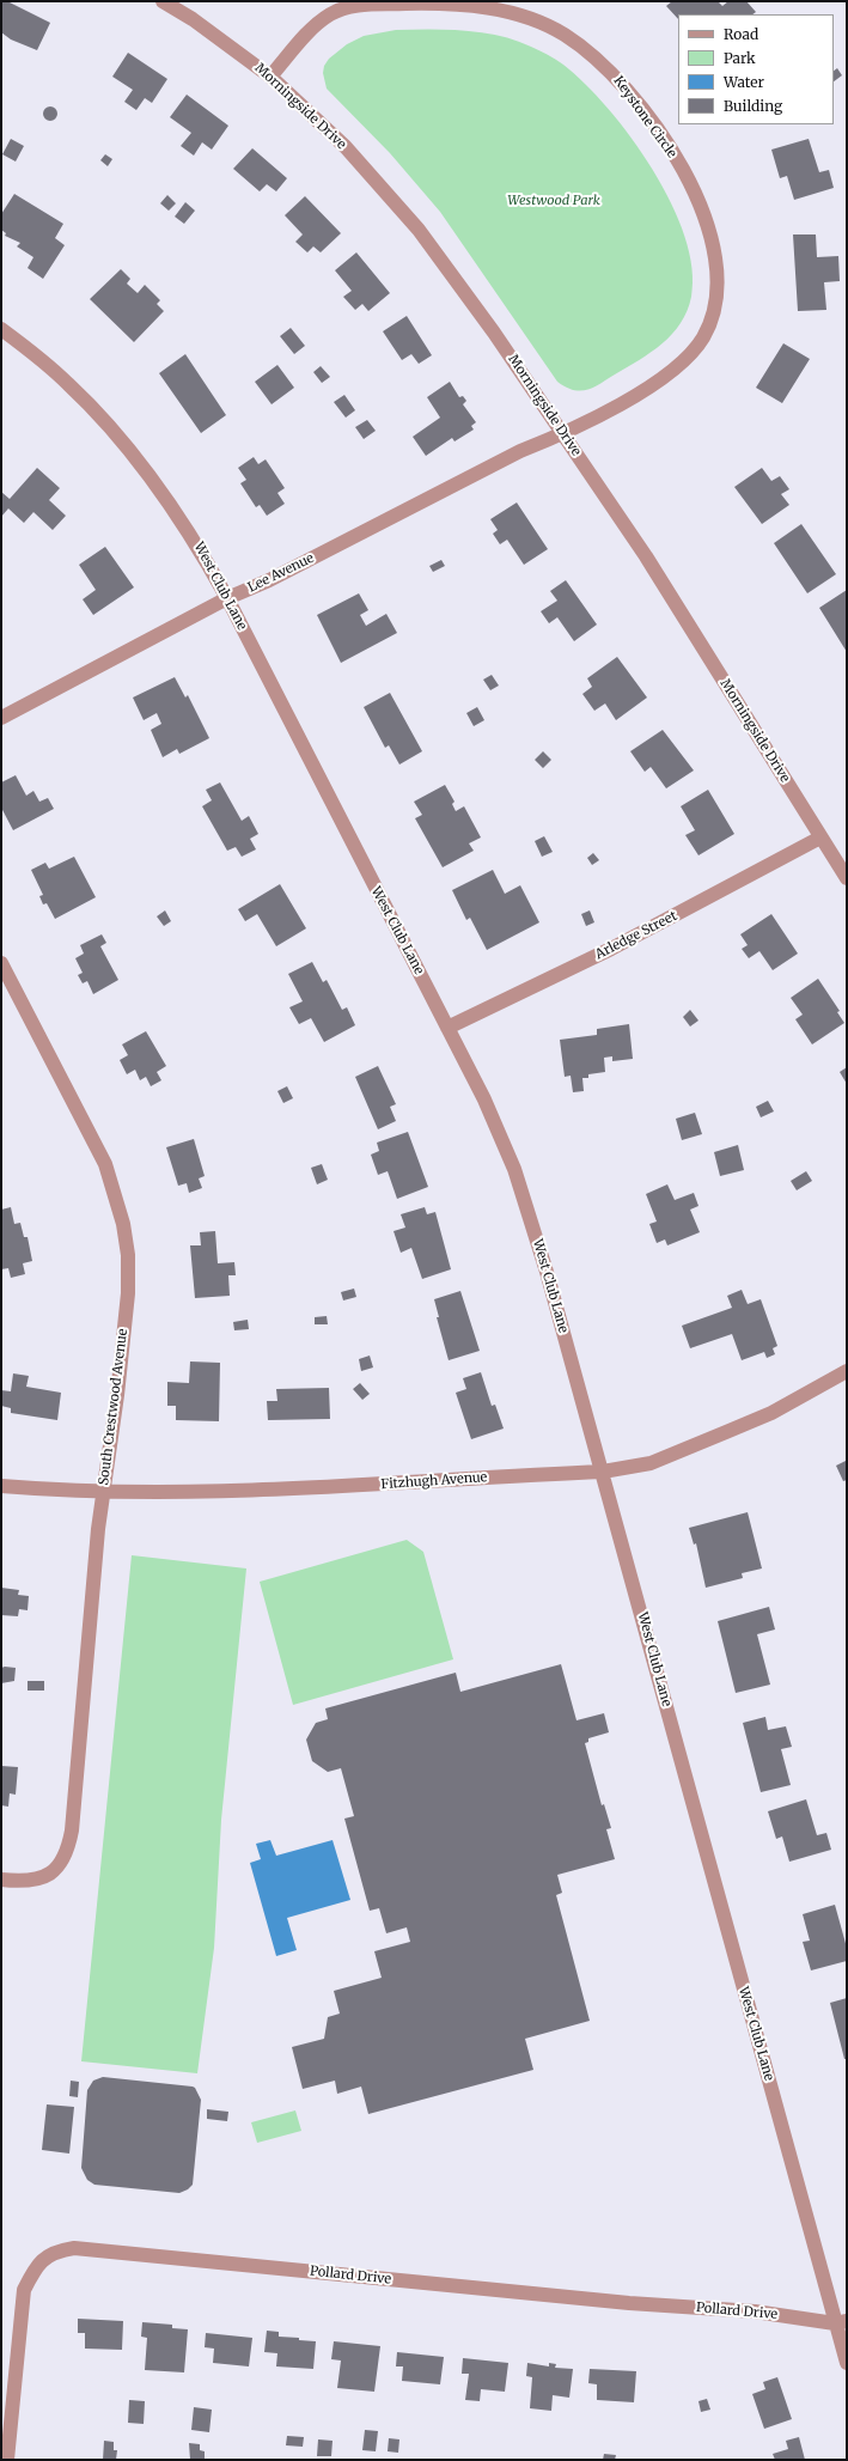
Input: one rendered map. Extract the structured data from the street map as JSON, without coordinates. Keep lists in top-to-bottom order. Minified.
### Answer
{"streets":{"street":["Morningside Drive","Keystone Circle","Lee Avenue","West Club Lane","Arledge Street","South Crestwood Avenue","Fitzhugh Avenue","Pollard Drive"]},"crossings":[["Morningside Drive","Keystone Circle"],["Morningside Drive","Lee Avenue"],["Morningside Drive","Arledge Street"],["Keystone Circle","Lee Avenue"],["Lee Avenue","West Club Lane"],["West Club Lane","Arledge Street"],["West Club Lane","Fitzhugh Avenue"],["West Club Lane","Pollard Drive"],["South Crestwood Avenue","Fitzhugh Avenue"]],"parks":["Westwood Park"],"legend":["Road","Park","Water","Building"]}
